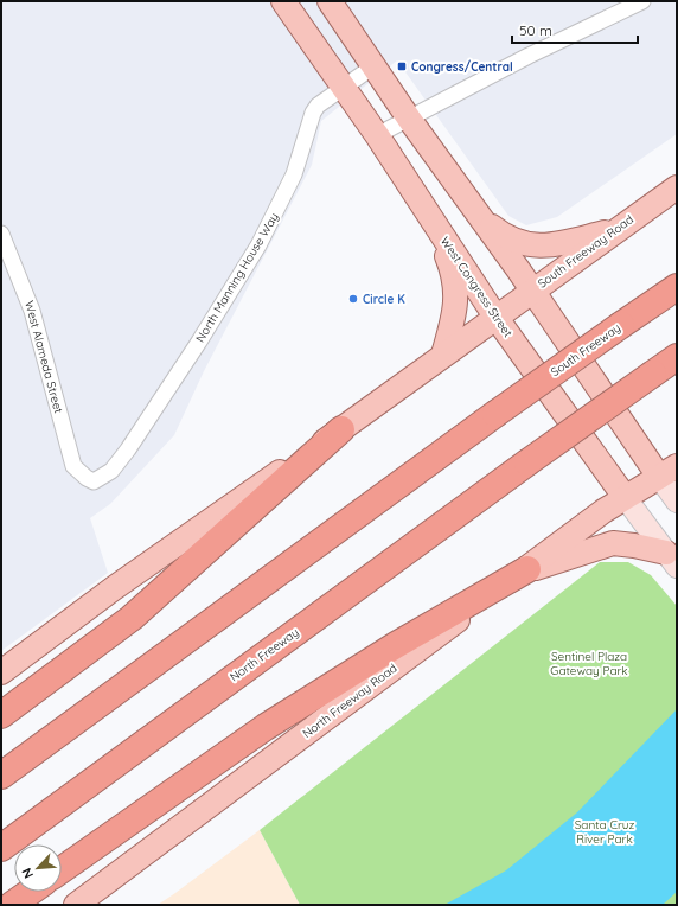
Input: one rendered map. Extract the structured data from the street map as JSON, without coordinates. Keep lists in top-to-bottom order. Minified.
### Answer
{"streets":{"highway":["South Freeway","North Freeway"],"main road":["South Freeway Road","West Congress Street","North Freeway Road"],"street":["North Manning House Way","West Alameda Street"]},"crossings":[["South Freeway Road","West Congress Street"],["North Manning House Way","West Congress Street"],["North Manning House Way","West Alameda Street"],["West Congress Street","North Freeway Road"]],"parks":["Sentinel Plaza Gateway Park","Santa Cruz River Park"],"places":{"transit":["Congress/Central"],"other":["Circle K"]},"scale_bar":"50 m","north":"bottom left"}
